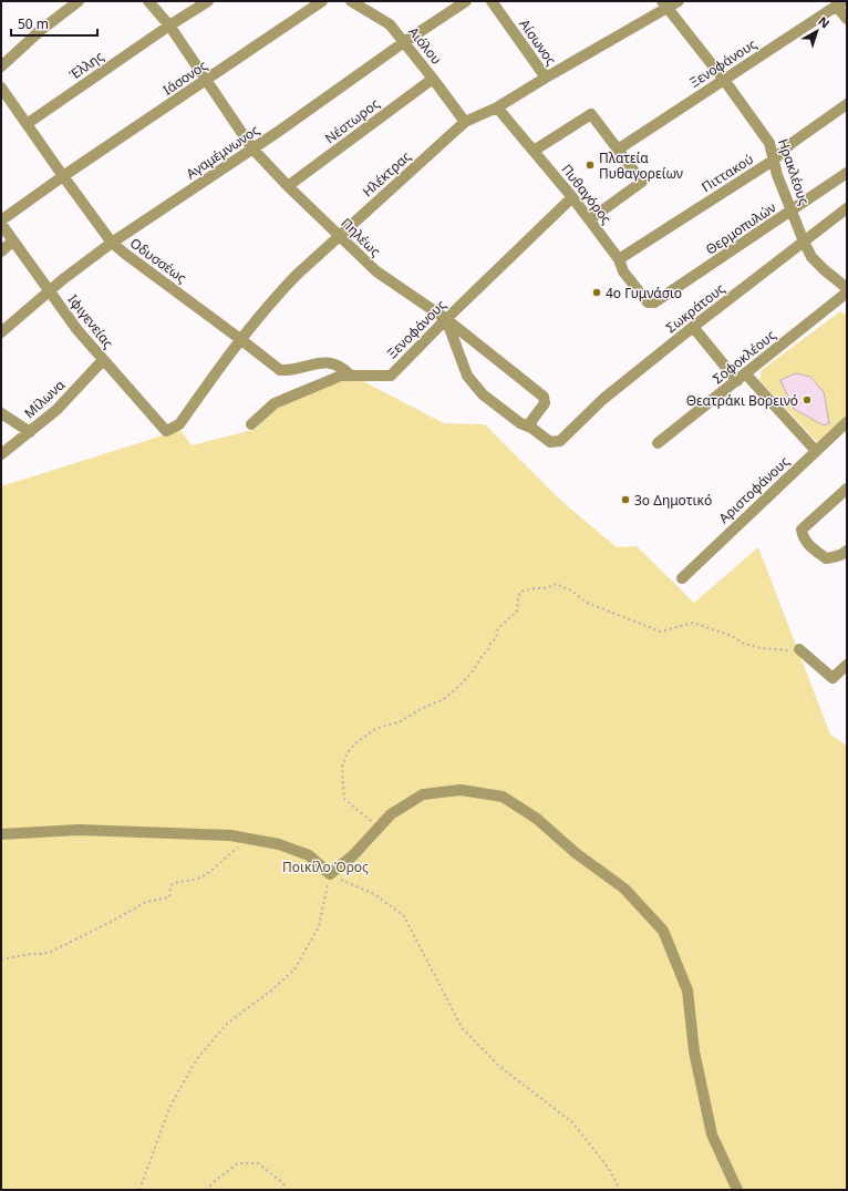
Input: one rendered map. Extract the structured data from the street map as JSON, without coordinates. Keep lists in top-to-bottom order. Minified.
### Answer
{"streets":{"street":["Αίσωνος","Αιόλου","Ξενοφάνους","Έλλης","Ιάσονος","Νέστωρος","Αγαμέμνωνος","Ηρακλέους","Πιττακού","Ηλέκτρας","Πυθαγόρος","Θερμοπυλών","Πηλέως","Οδυσσέως","Σωκράτους","Ιφιγενείας","Σοφοκλέους","Μίλωνα","Αριστοφάνους"]},"crossings":[["Αίσωνος","Ηλέκτρας"],["Αιόλου","Νέστωρος"],["Αιόλου","Αγαμέμνωνος"],["Αιόλου","Ηλέκτρας"],["Ξενοφάνους","Ηρακλέους"],["Ξενοφάνους","Πυθαγόρος"],["Ξενοφάνους","Πηλέως"],["Ξενοφάνους","Οδυσσέως"],["Έλλης","Πηλέως"],["Έλλης","Οδυσσέως"],["Ιάσονος","Πηλέως"],["Ιάσονος","Οδυσσέως"],["Νέστωρος","Πηλέως"],["Αγαμέμνωνος","Πηλέως"],["Αγαμέμνωνος","Οδυσσέως"],["Αγαμέμνωνος","Ιφιγενείας"],["Ηρακλέους","Πιττακού"],["Ηρακλέους","Ηλέκτρας"],["Ηρακλέους","Θερμοπυλών"],["Ηρακλέους","Σωκράτους"],["Πιττακού","Πυθαγόρος"],["Ηλέκτρας","Πυθαγόρος"],["Ηλέκτρας","Πηλέως"],["Ηλέκτρας","Οδυσσέως"],["Ηλέκτρας","Ιφιγενείας"],["Πυθαγόρος","Θερμοπυλών"],["Πηλέως","Σωκράτους"],["Ιφιγενείας","Μίλωνα"]],"parks":["Ποικίλο Όρος"],"places":["Πλατεία Πυθαγορείων","4ο Γυμνάσιο","Θεατράκι Βορεινό","3ο Δημοτικό"],"scale_bar":"50 m","north":"top right"}
